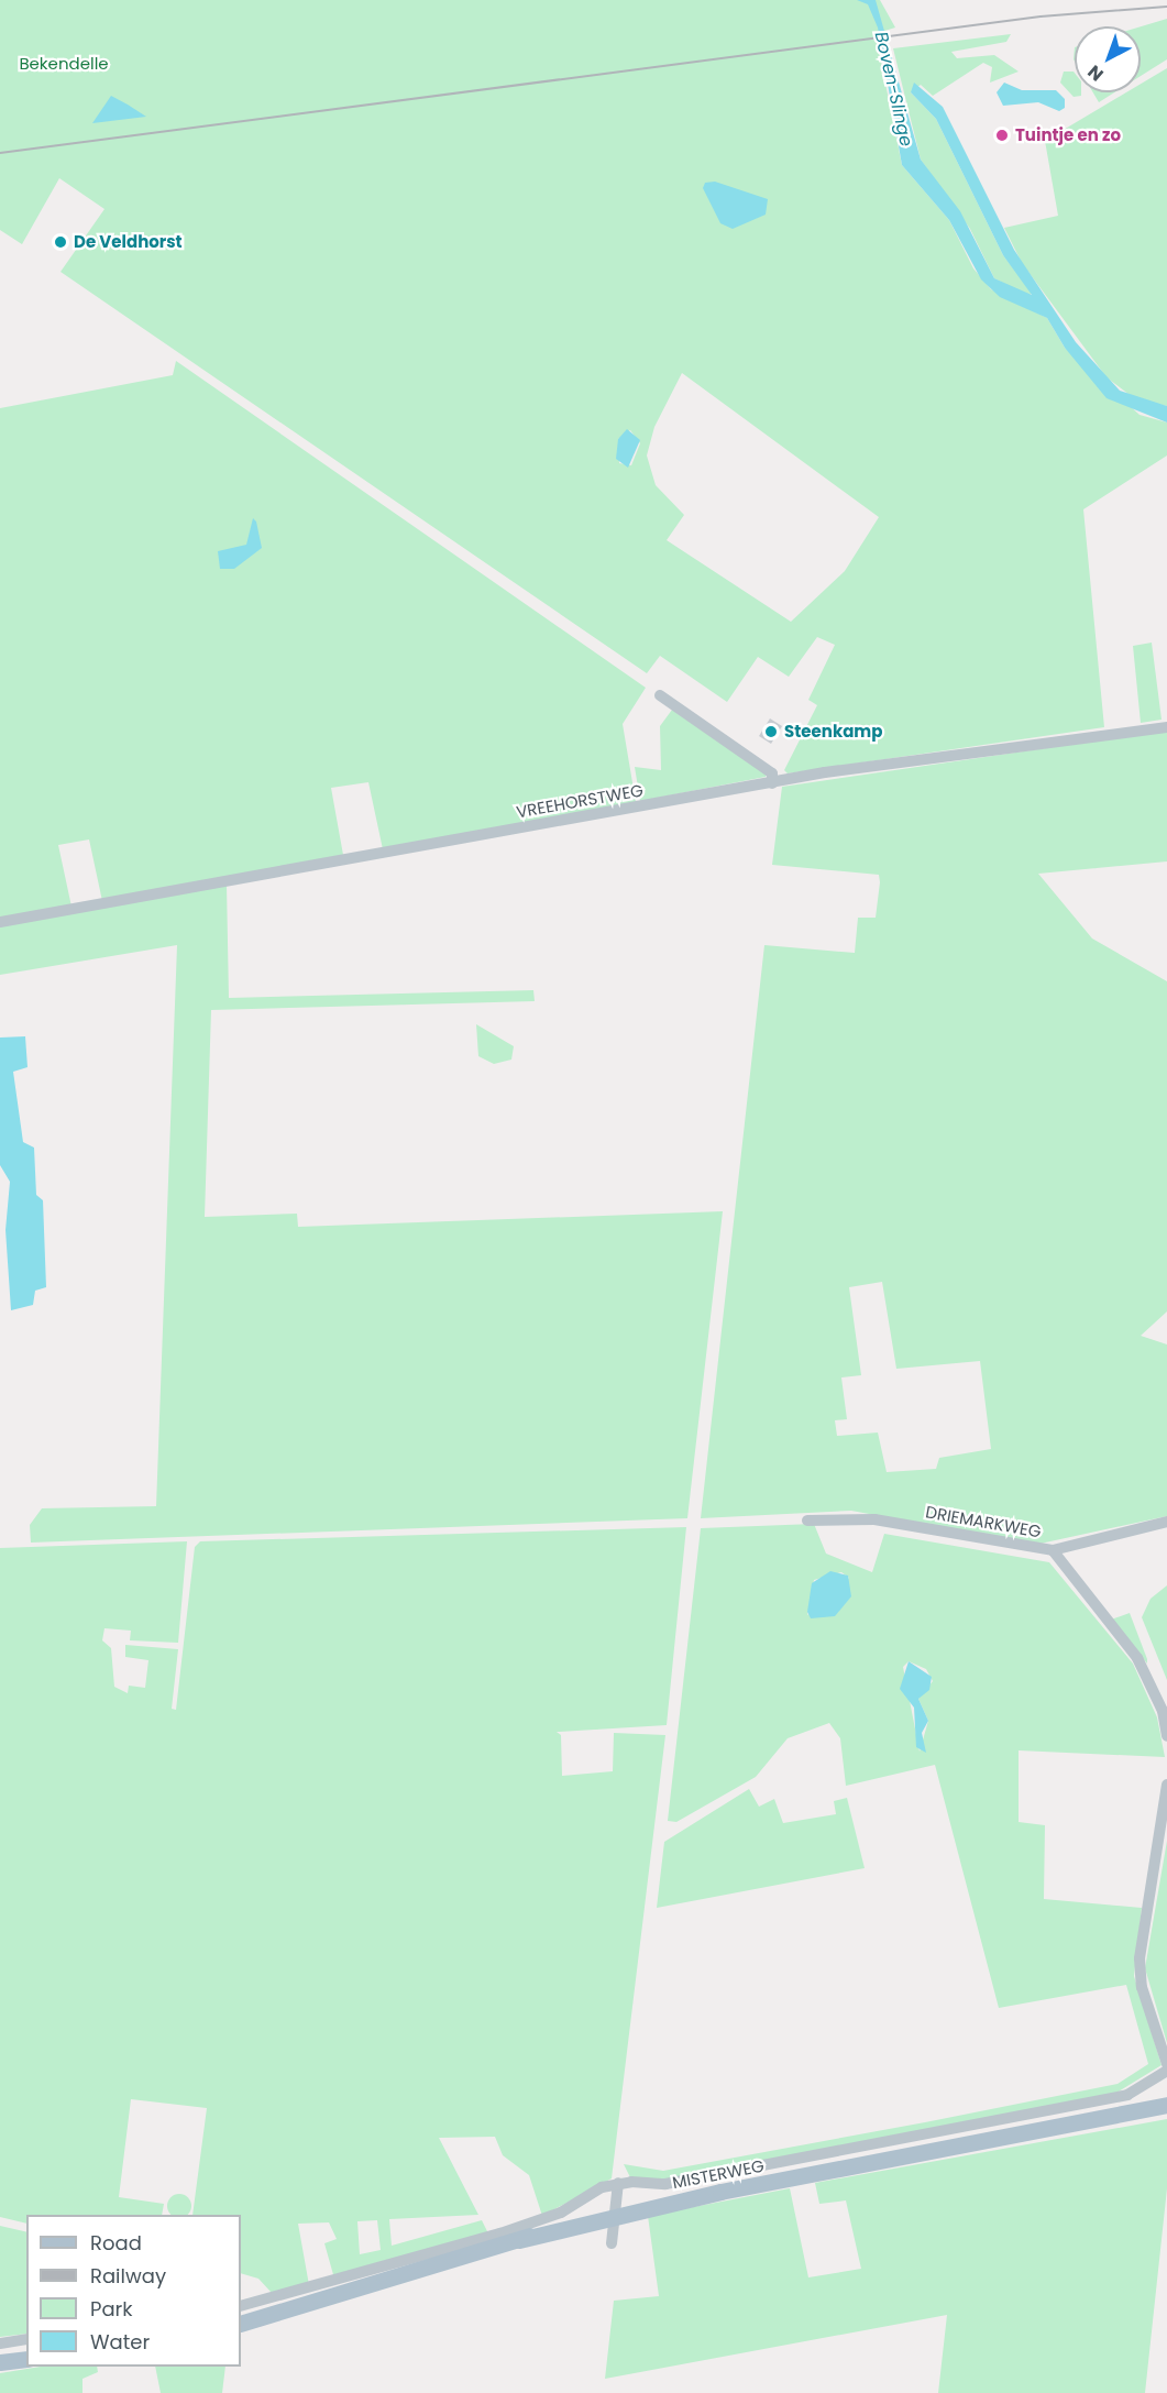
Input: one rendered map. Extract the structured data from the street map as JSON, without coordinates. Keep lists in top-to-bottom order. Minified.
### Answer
{"streets":{"main road":["MISTERWEG"],"street":["VREEHORSTWEG","DRIEMARKWEG"]},"water":["Boven-Slinge"],"parks":["Bekendelle"],"places":["Tuintje en zo","De Veldhorst","Steenkamp"],"legend":["Road","Railway","Park","Water"],"north":"bottom left"}
